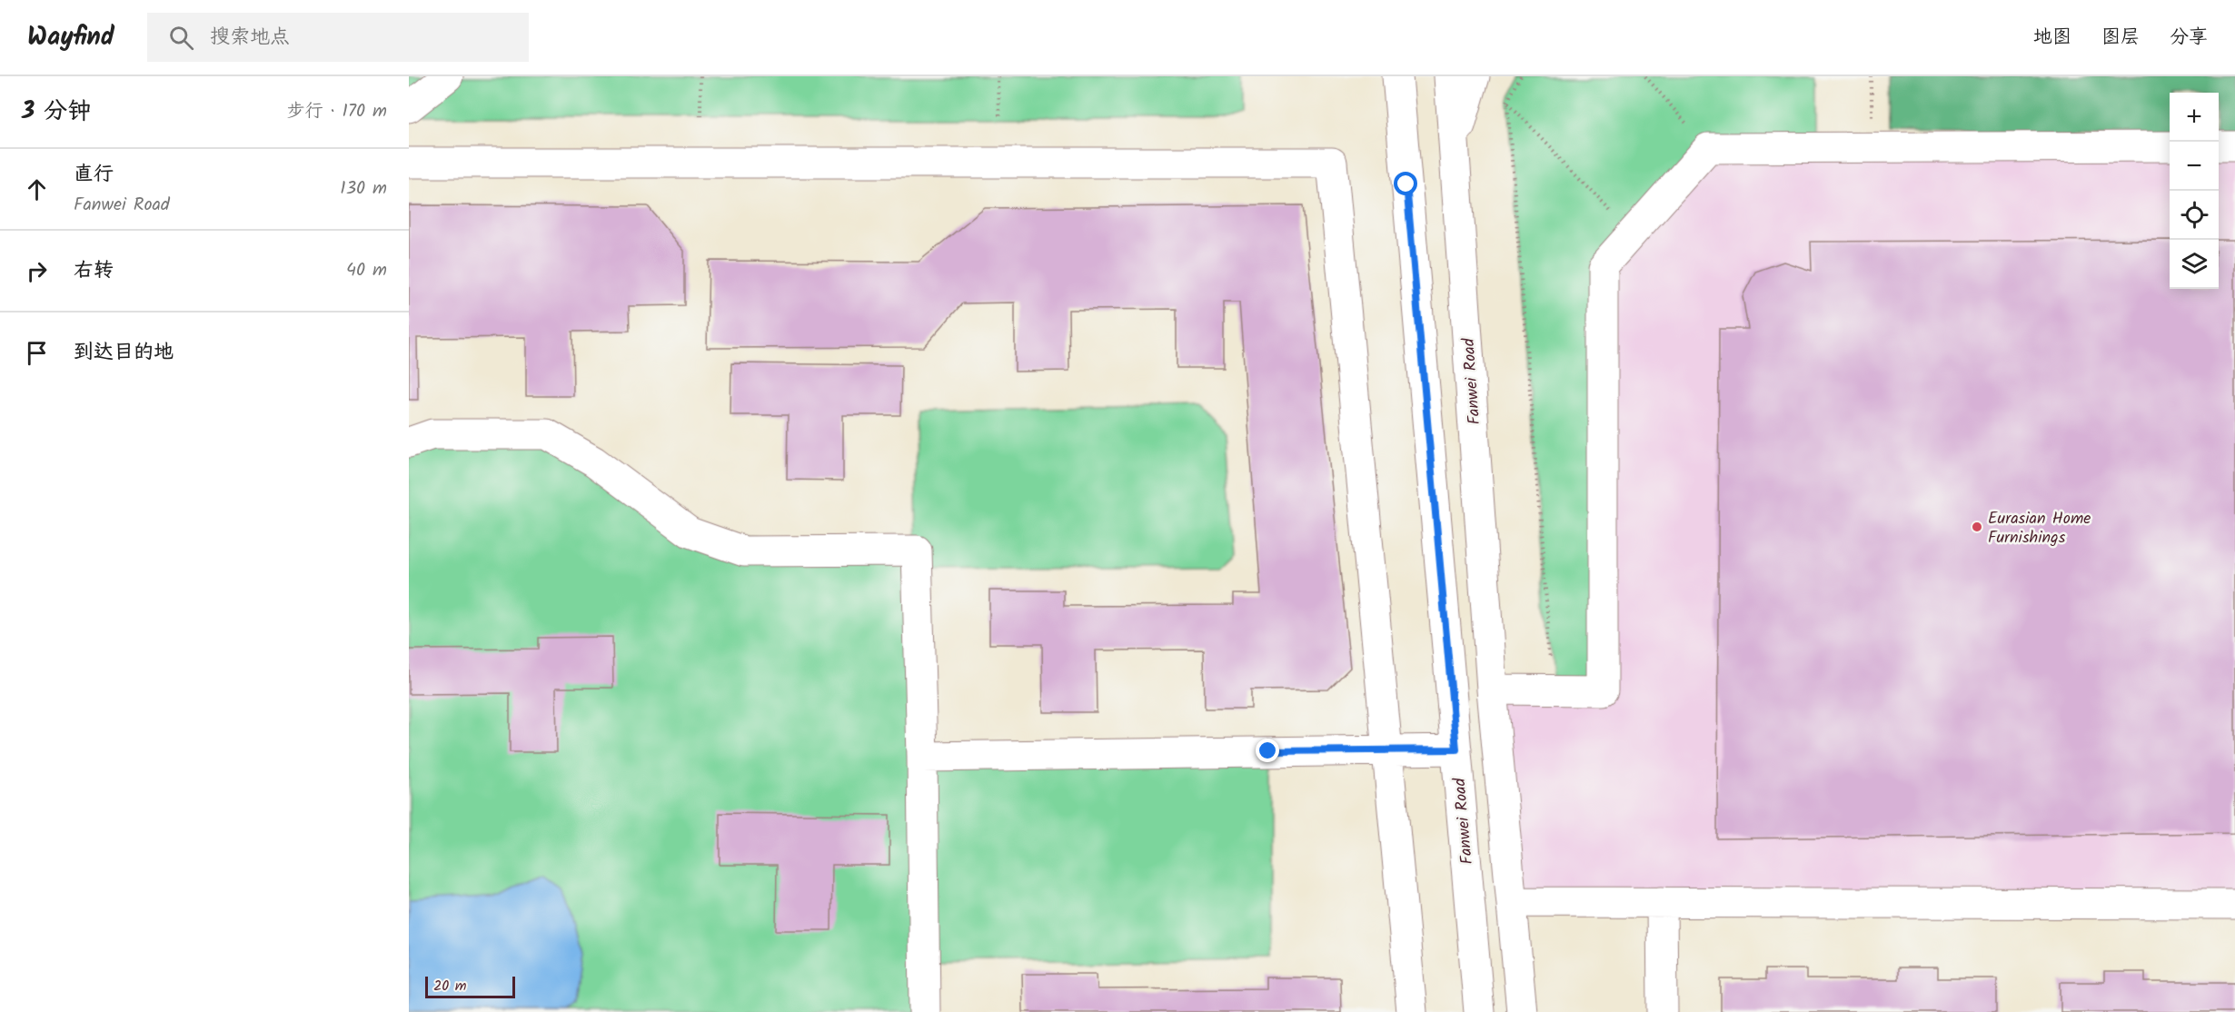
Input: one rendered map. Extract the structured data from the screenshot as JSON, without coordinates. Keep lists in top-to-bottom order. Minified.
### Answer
{"streets":{"street":["Fanwei Road"]},"places":["Eurasian Home Furnishings"],"scale_bar":"20 m","page":{"header":"Wayfind","search":"搜索地点","nav":["地图","图层","分享"],"heading":["3 分钟","步行 · 170 m"],"map_buttons":["+","−"],"list":[["直行","Fanwei Road","130 m"],["右转","40 m"],"到达目的地"],"scale":"20 m"}}
